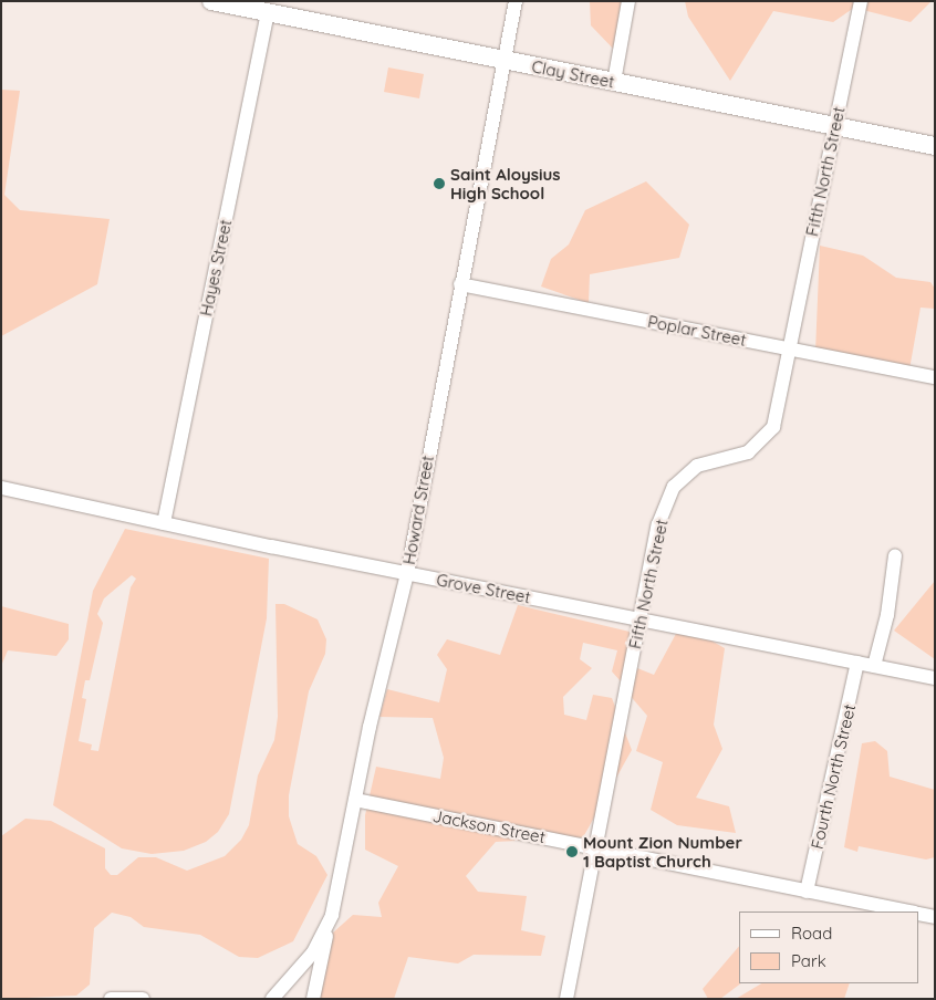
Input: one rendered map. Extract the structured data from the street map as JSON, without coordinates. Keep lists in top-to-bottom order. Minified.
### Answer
{"streets":{"main road":["Clay Street"],"street":["Fifth North Street","Hayes Street","Poplar Street","Howard Street","Grove Street","Fourth North Street","Jackson Street"]},"crossings":[["Clay Street","Fifth North Street"],["Clay Street","Hayes Street"],["Clay Street","Howard Street"],["Fifth North Street","Poplar Street"],["Fifth North Street","Grove Street"],["Fifth North Street","Jackson Street"],["Hayes Street","Grove Street"],["Poplar Street","Howard Street"],["Howard Street","Grove Street"],["Howard Street","Jackson Street"],["Grove Street","Fourth North Street"],["Fourth North Street","Jackson Street"]],"places":["Saint Aloysius High School","Mount Zion Number 1 Baptist Church"],"legend":["Road","Park"]}
